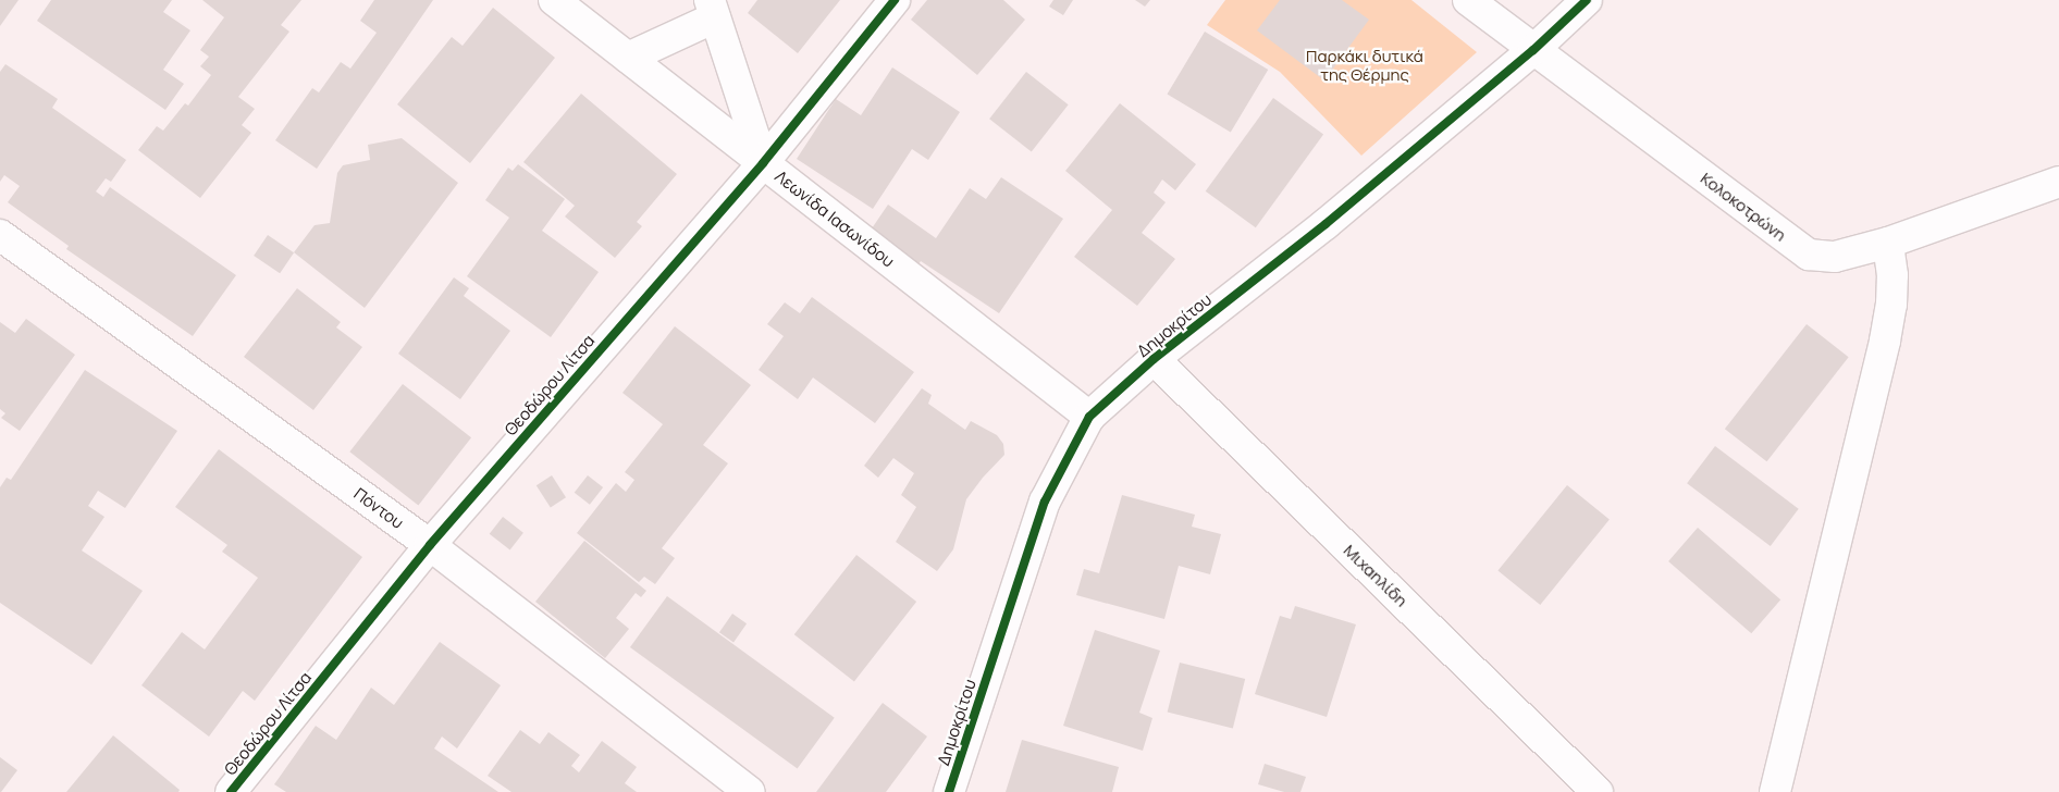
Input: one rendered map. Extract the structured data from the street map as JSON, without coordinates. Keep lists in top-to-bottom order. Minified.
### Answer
{"streets":{"street":["Κολοκοτρώνη","Λεωνίδα Ιασωνίδου","Δημοκρίτου","Θεοδώρου Λίτσα","Πόντου","Μιχαηλίδη"]},"crossings":[["Κολοκοτρώνη","Δημοκρίτου"],["Λεωνίδα Ιασωνίδου","Δημοκρίτου"],["Λεωνίδα Ιασωνίδου","Θεοδώρου Λίτσα"],["Δημοκρίτου","Μιχαηλίδη"],["Θεοδώρου Λίτσα","Πόντου"]],"parks":["Παρκάκι δυτικά της Θέρμης"]}
